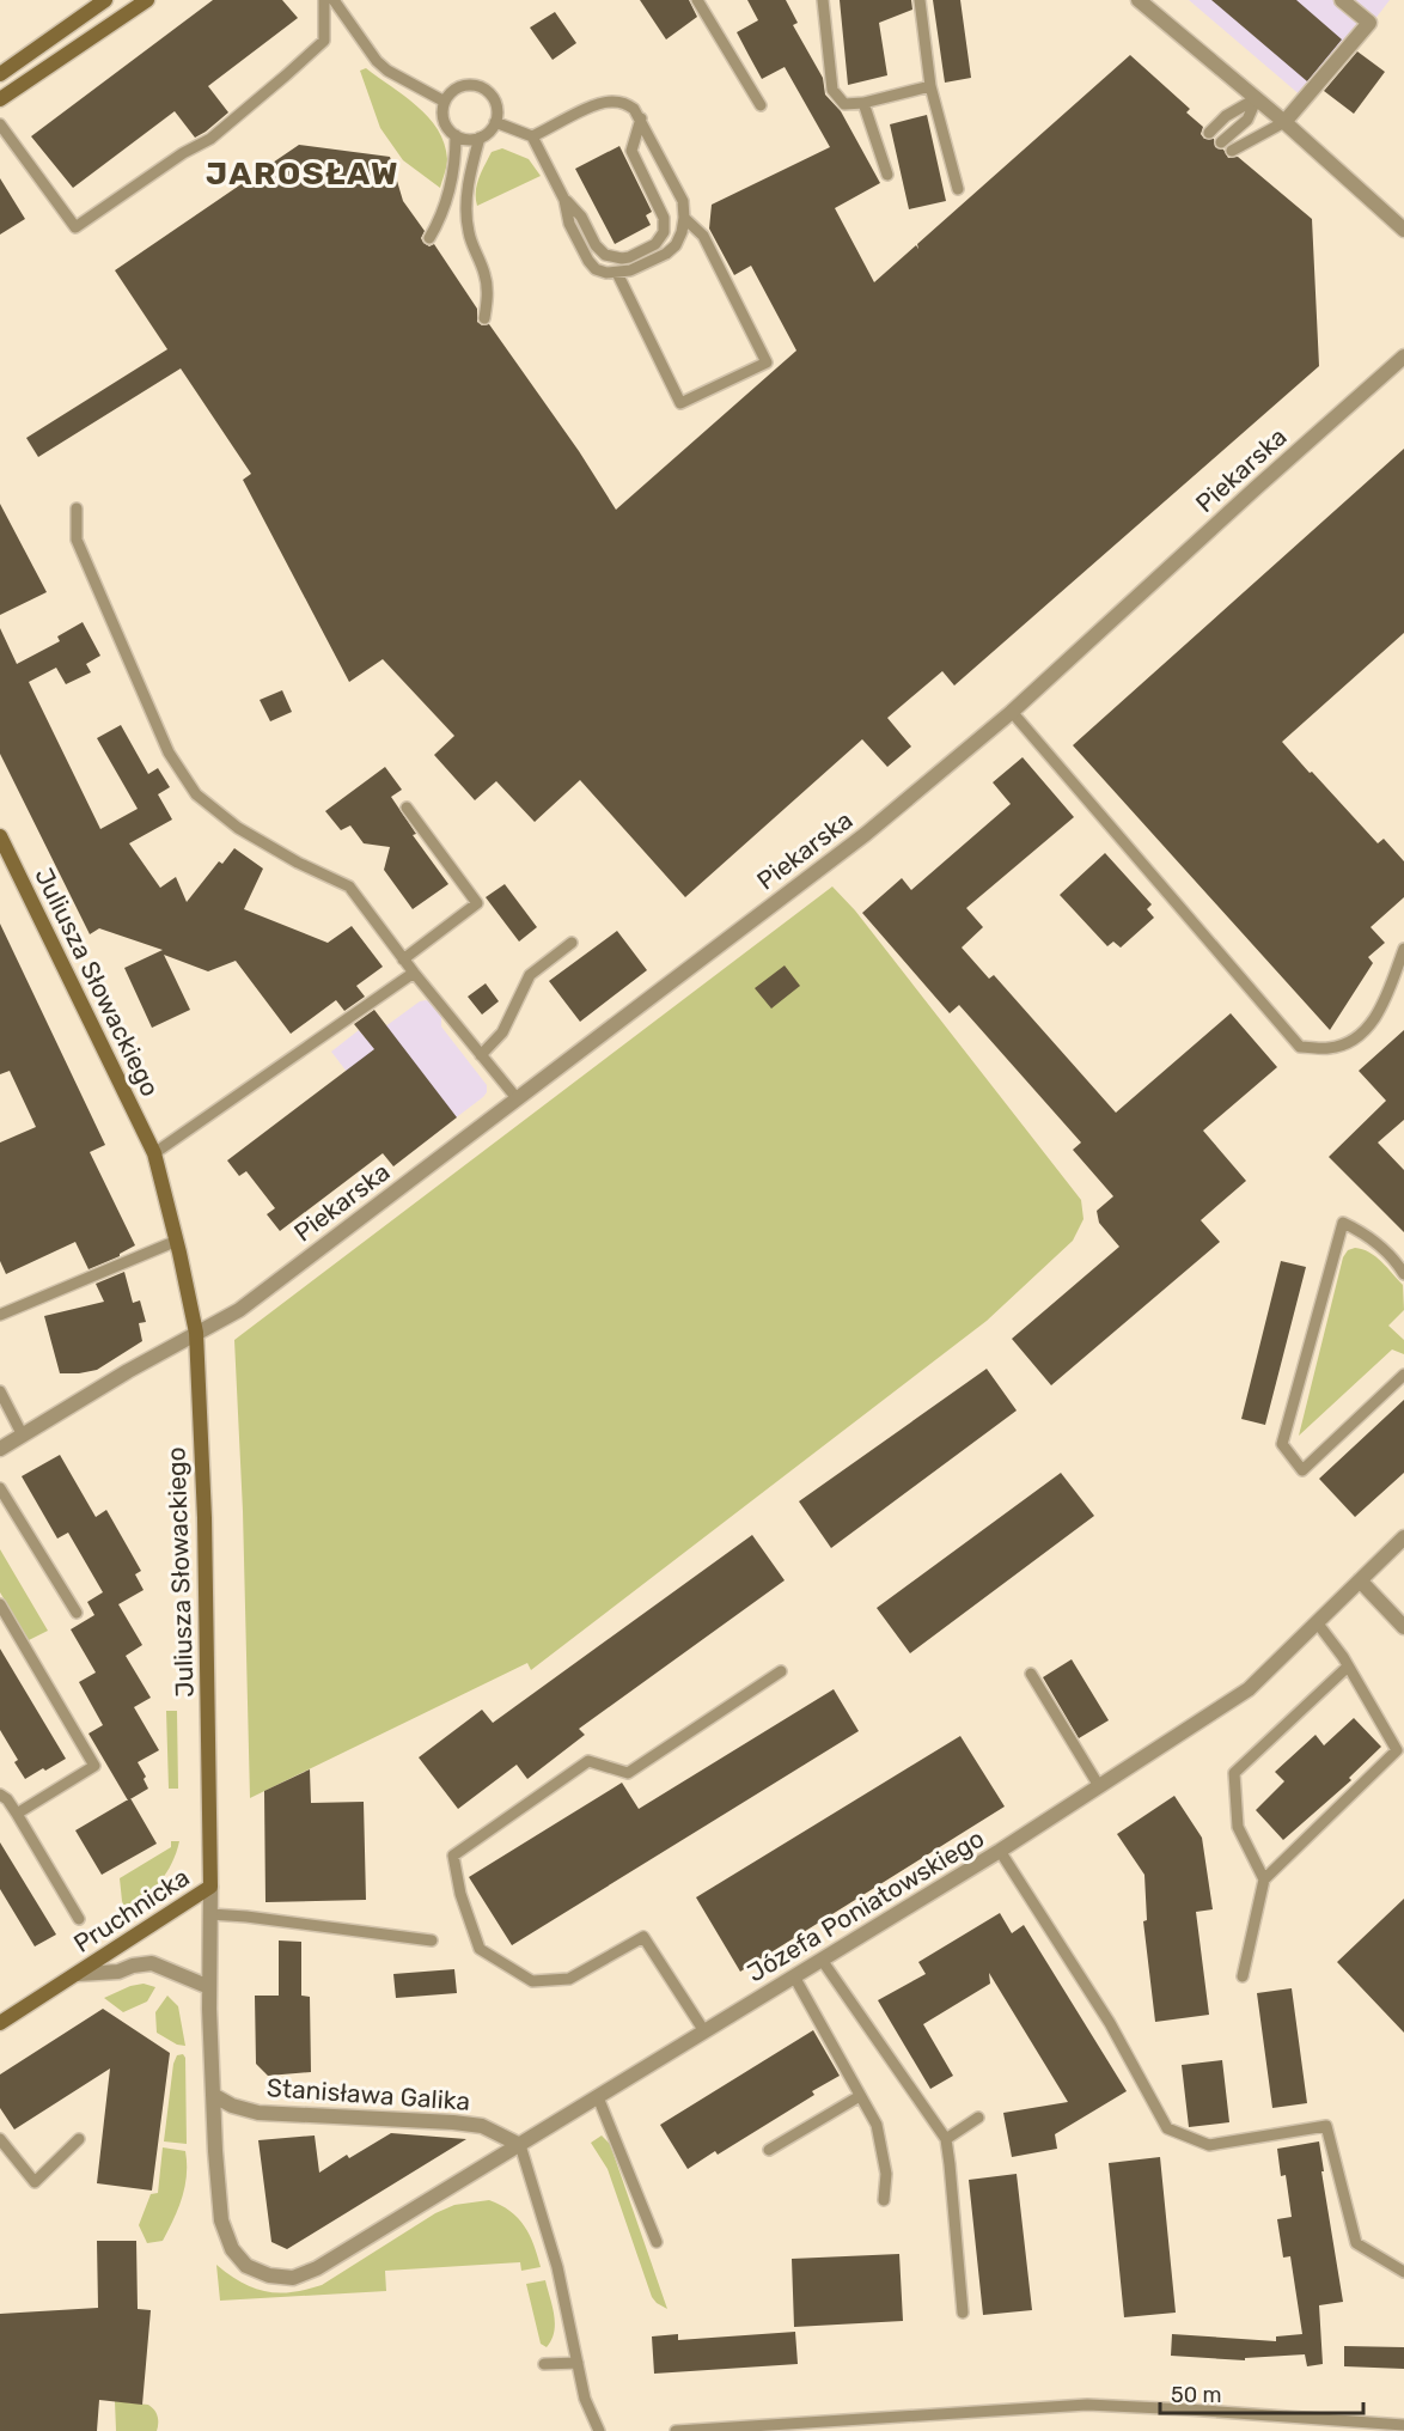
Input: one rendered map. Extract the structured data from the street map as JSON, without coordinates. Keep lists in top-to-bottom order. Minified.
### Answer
{"streets":{"main road":["Juliusza Słowackiego","Pruchnicka"],"street":["Piekarska","Józefa Poniatowskiego","Stanisława Galika"]},"crossings":[["Piekarska","Juliusza Słowackiego"],["Juliusza Słowackiego","Józefa Poniatowskiego"],["Juliusza Słowackiego","Pruchnicka"],["Juliusza Słowackiego","Stanisława Galika"],["Józefa Poniatowskiego","Stanisława Galika"]],"districts":["JAROSŁAW"],"scale_bar":"50 m"}
